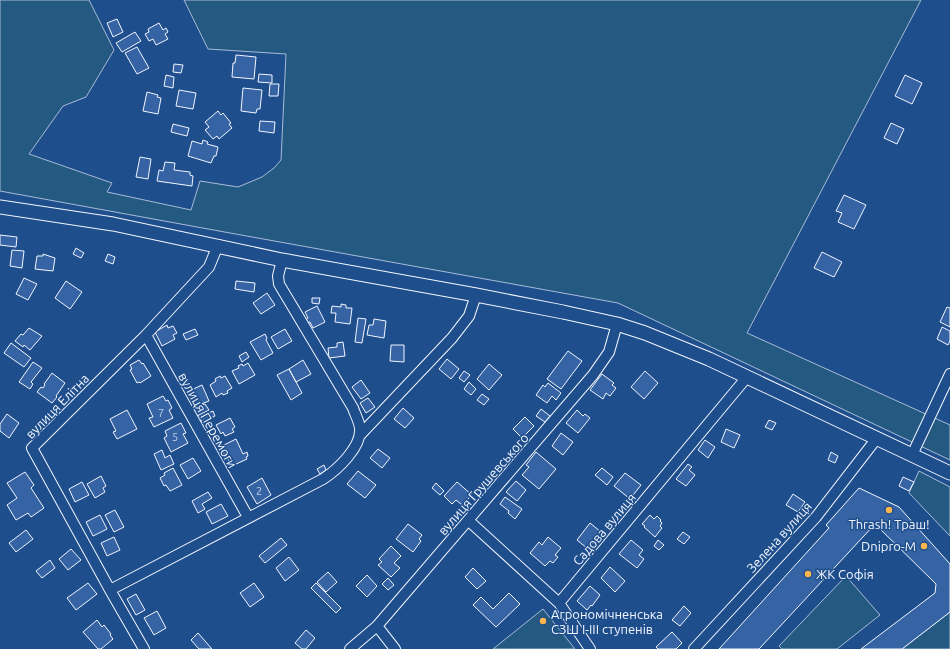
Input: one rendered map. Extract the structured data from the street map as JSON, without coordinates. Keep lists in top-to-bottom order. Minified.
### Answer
{"streets":{"street":["вулиця Елітна","вулиця Перемоги","вулиця Грушевського","Садова вулиця","Зелена вулиця"]},"crossings":[["вулиця Елітна","вулиця Перемоги"]],"places":["Thrash! Траш!","Dnipro-M","ЖК Софія","Агрономічненська СЗШ І-ІІІ ступенів"],"house_numbers":["7","5","2"]}
